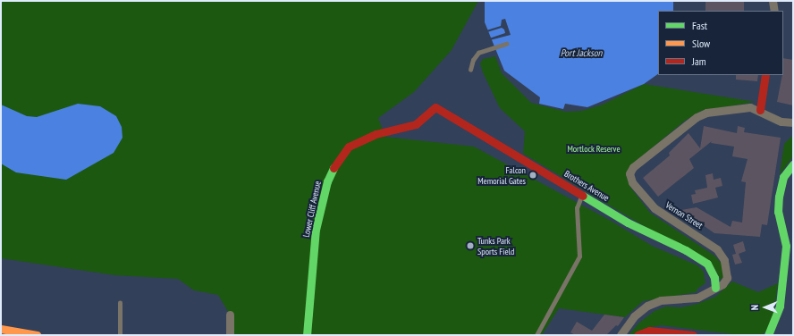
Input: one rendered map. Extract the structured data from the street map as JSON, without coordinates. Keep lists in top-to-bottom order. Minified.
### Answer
{"streets":{"street":["Brothers Avenue","Lower Cliff Avenue","Vernon Street"]},"crossings":[["Brothers Avenue","Lower Cliff Avenue"],["Brothers Avenue","Vernon Street"]],"water":["Port Jackson"],"parks":["Mortlock Reserve"],"places":["Falcon Memorial Gates","Tunks Park Sports Field"],"legend":["Fast","Slow","Jam"],"north":"left"}
